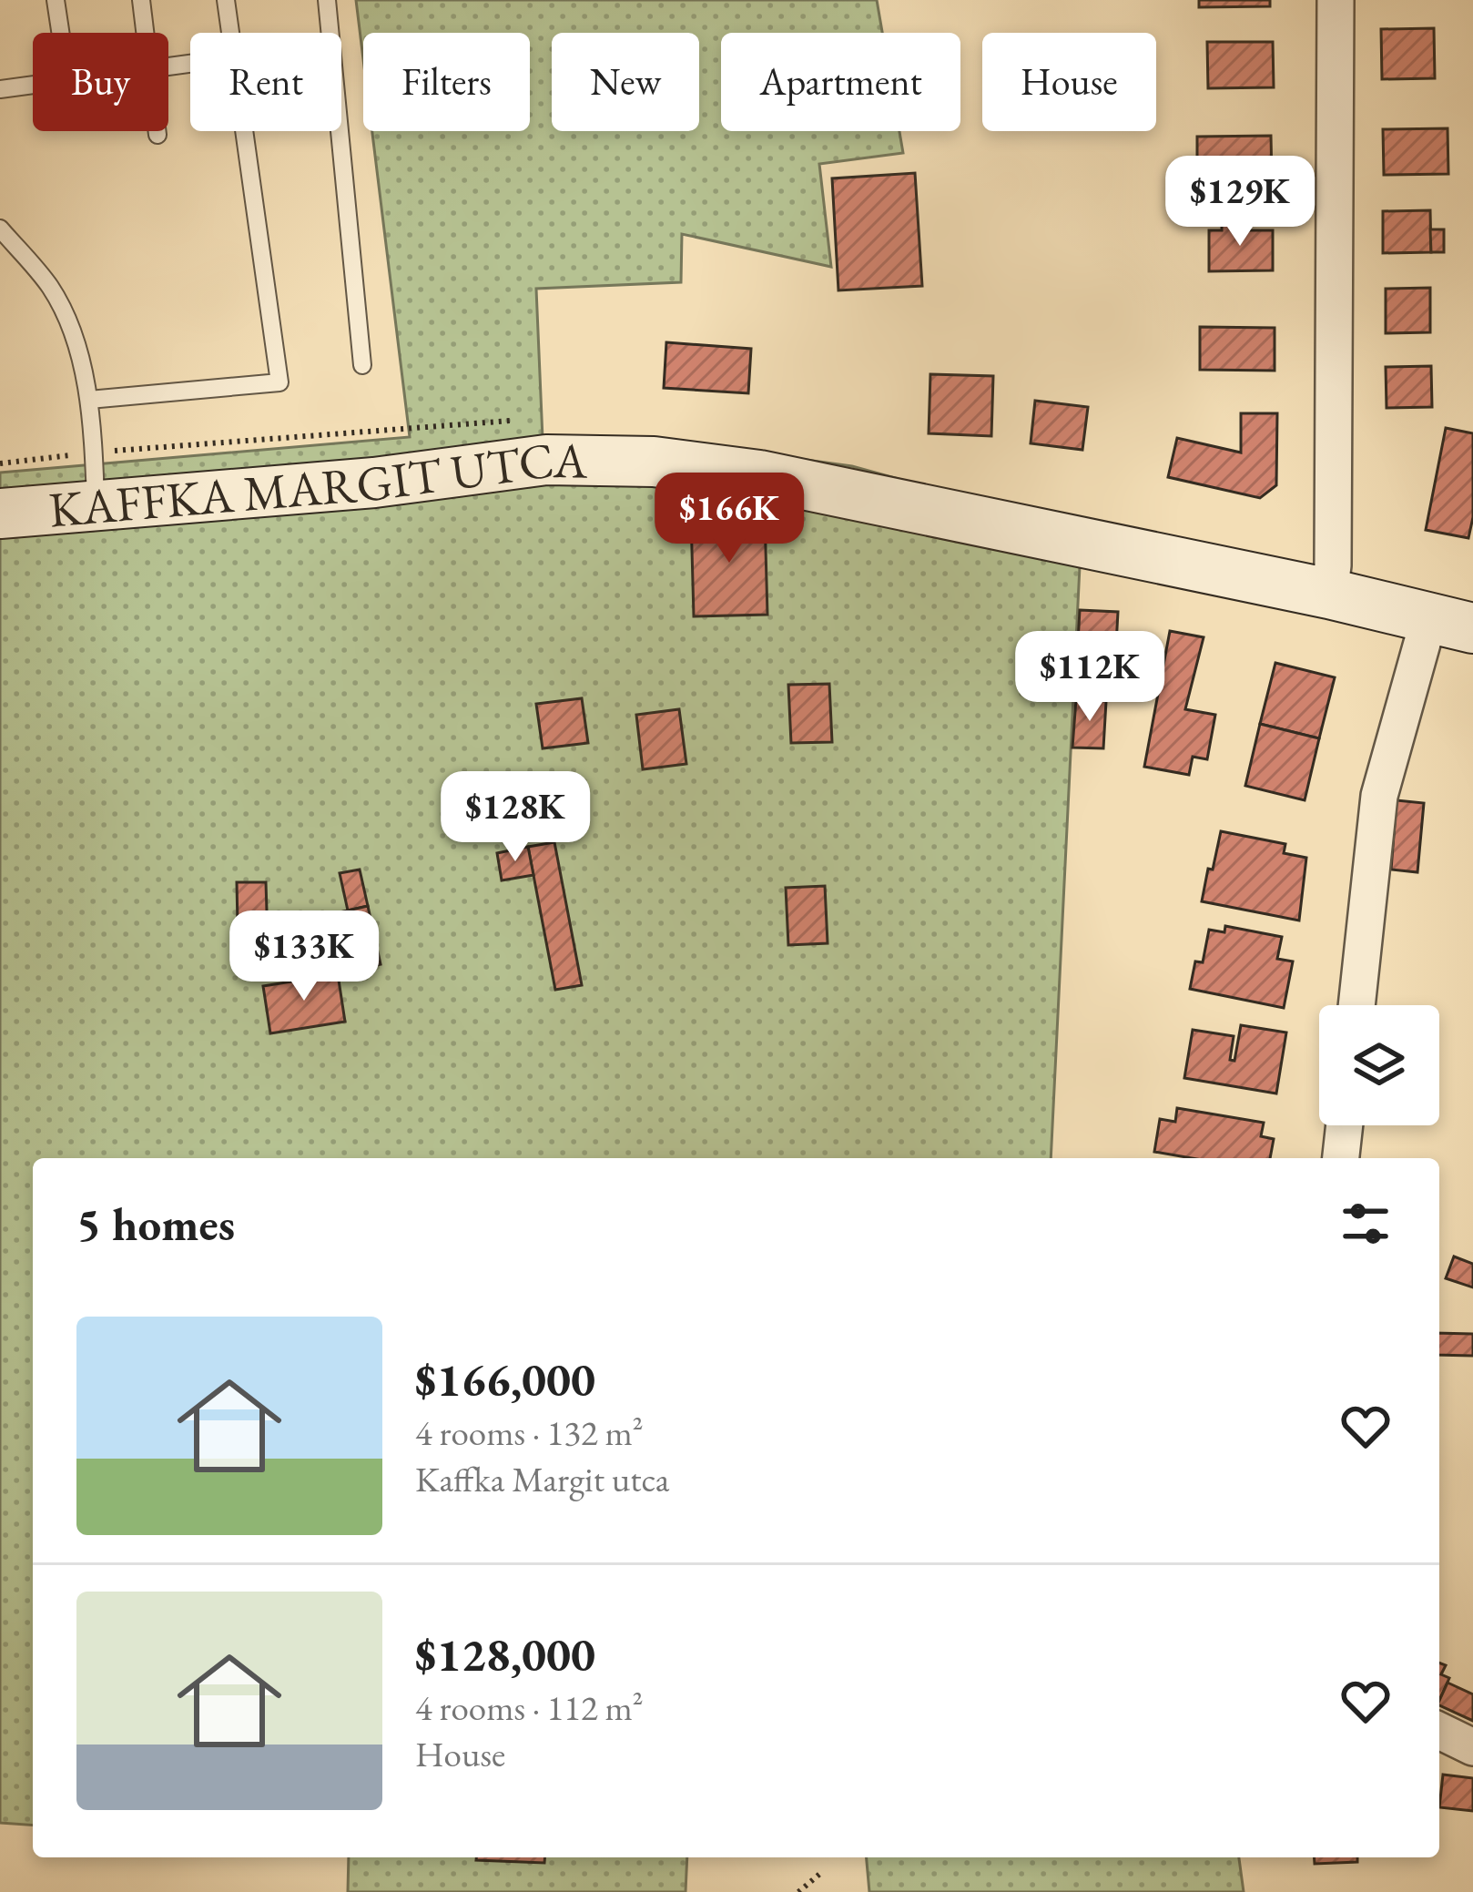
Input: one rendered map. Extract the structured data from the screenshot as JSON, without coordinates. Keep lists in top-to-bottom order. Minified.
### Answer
{"streets":{"street":["KAFFKA MARGIT UTCA"]},"page":{"chip":["Buy","Rent","Filters","New","Apartment","House"],"price":["$129K","$166K","$112K","$128K","$133K"],"heading":"5 homes","list":[{"name":"$166,000","note":"4 rooms · 132 m² · Kaffka Margit utca"},{"name":"$128,000","note":"4 rooms · 112 m² · House"}]}}
